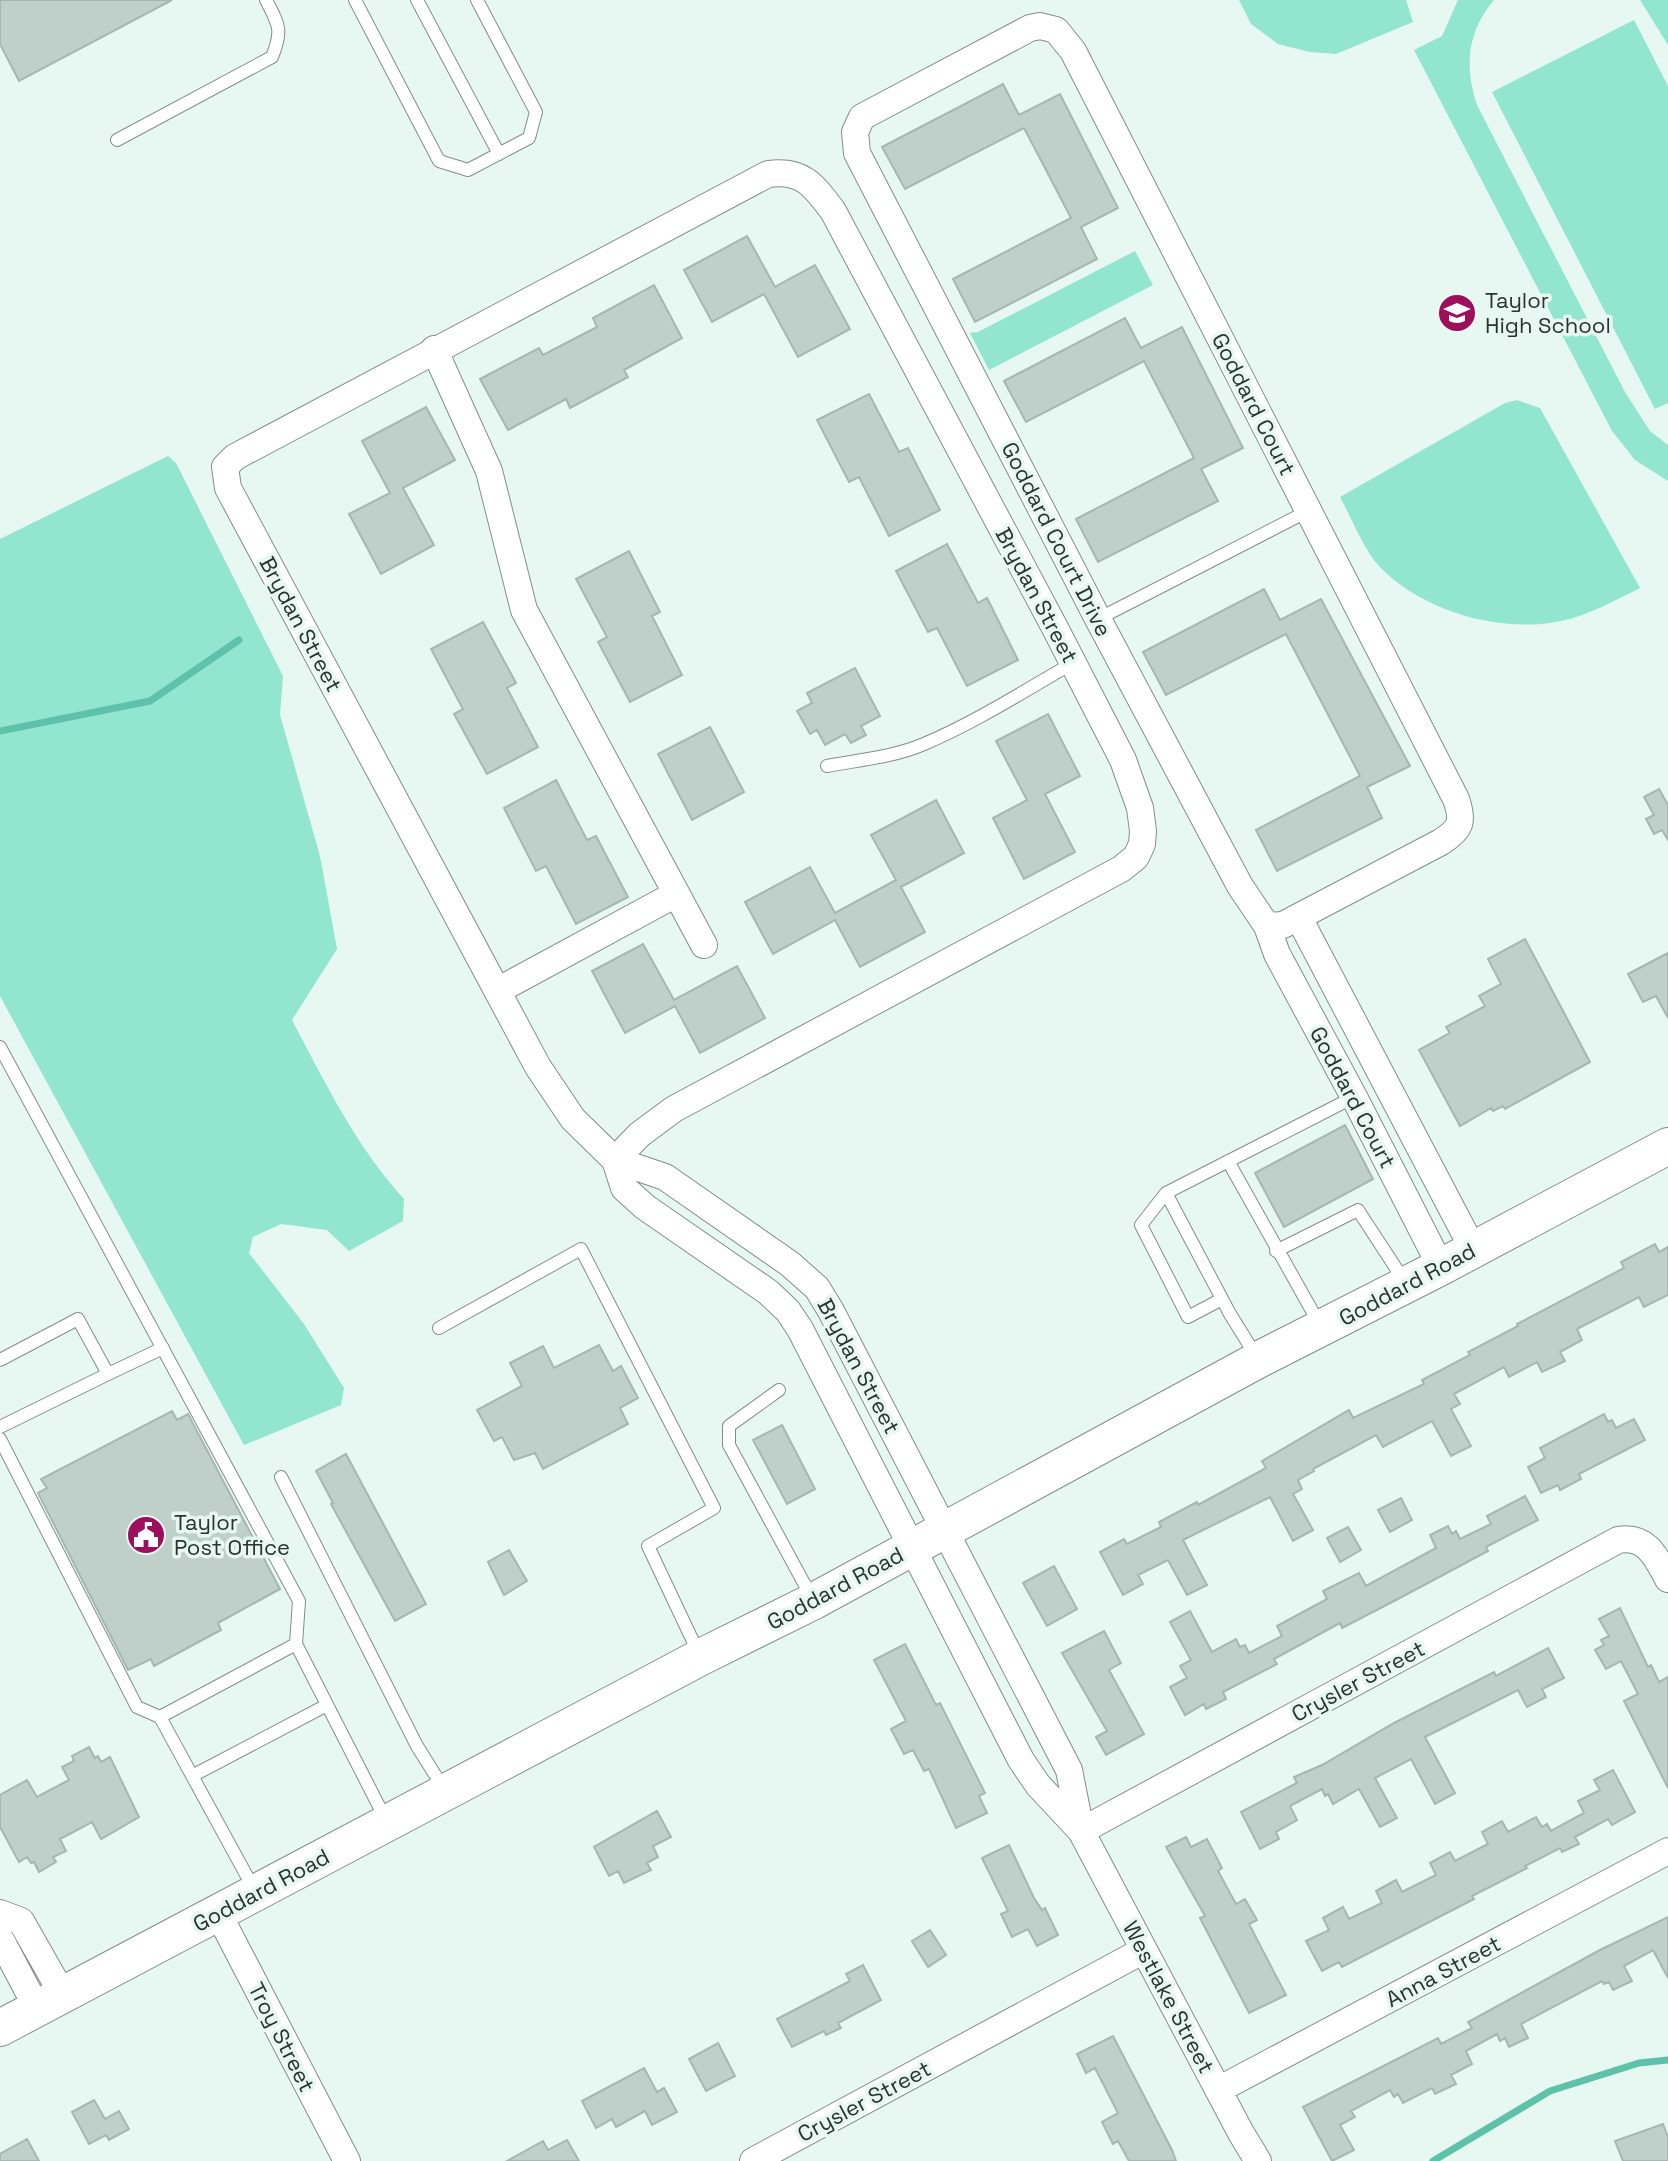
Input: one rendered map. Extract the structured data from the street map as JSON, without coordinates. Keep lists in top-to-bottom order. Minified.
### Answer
{"streets":{"main road":["Goddard Road"],"street":["Goddard Court","Goddard Court Drive","Brydan Street","Crysler Street","Anna Street","Westlake Street","Troy Street"]},"crossings":[["Goddard Court","Goddard Court Drive"],["Goddard Court","Goddard Road"],["Brydan Street","Goddard Road"],["Brydan Street","Westlake Street"],["Goddard Road","Westlake Street"],["Goddard Road","Troy Street"],["Crysler Street","Westlake Street"],["Anna Street","Westlake Street"]],"places":{"school or university":["Taylor High School"],"public building":["Taylor Post Office"]}}
